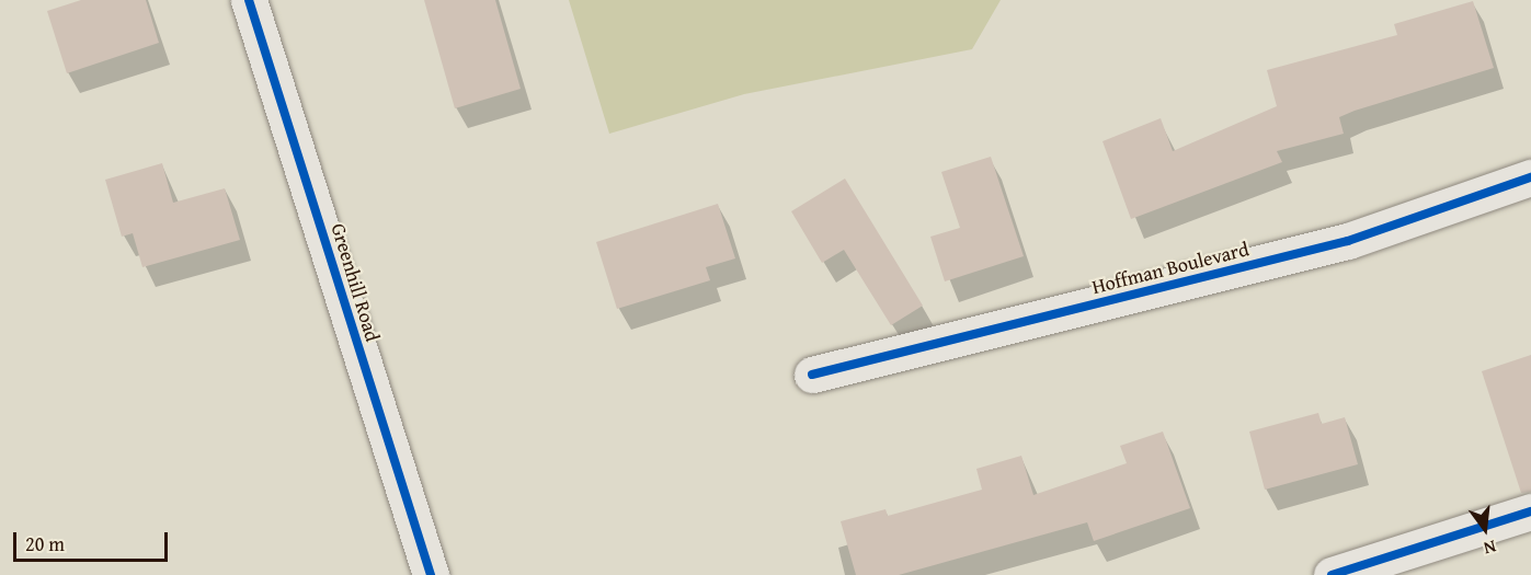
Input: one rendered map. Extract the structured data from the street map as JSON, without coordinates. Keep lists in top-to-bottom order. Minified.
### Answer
{"streets":{"street":["Hoffman Boulevard","Greenhill Road"]},"scale_bar":"20 m","north":"bottom"}
